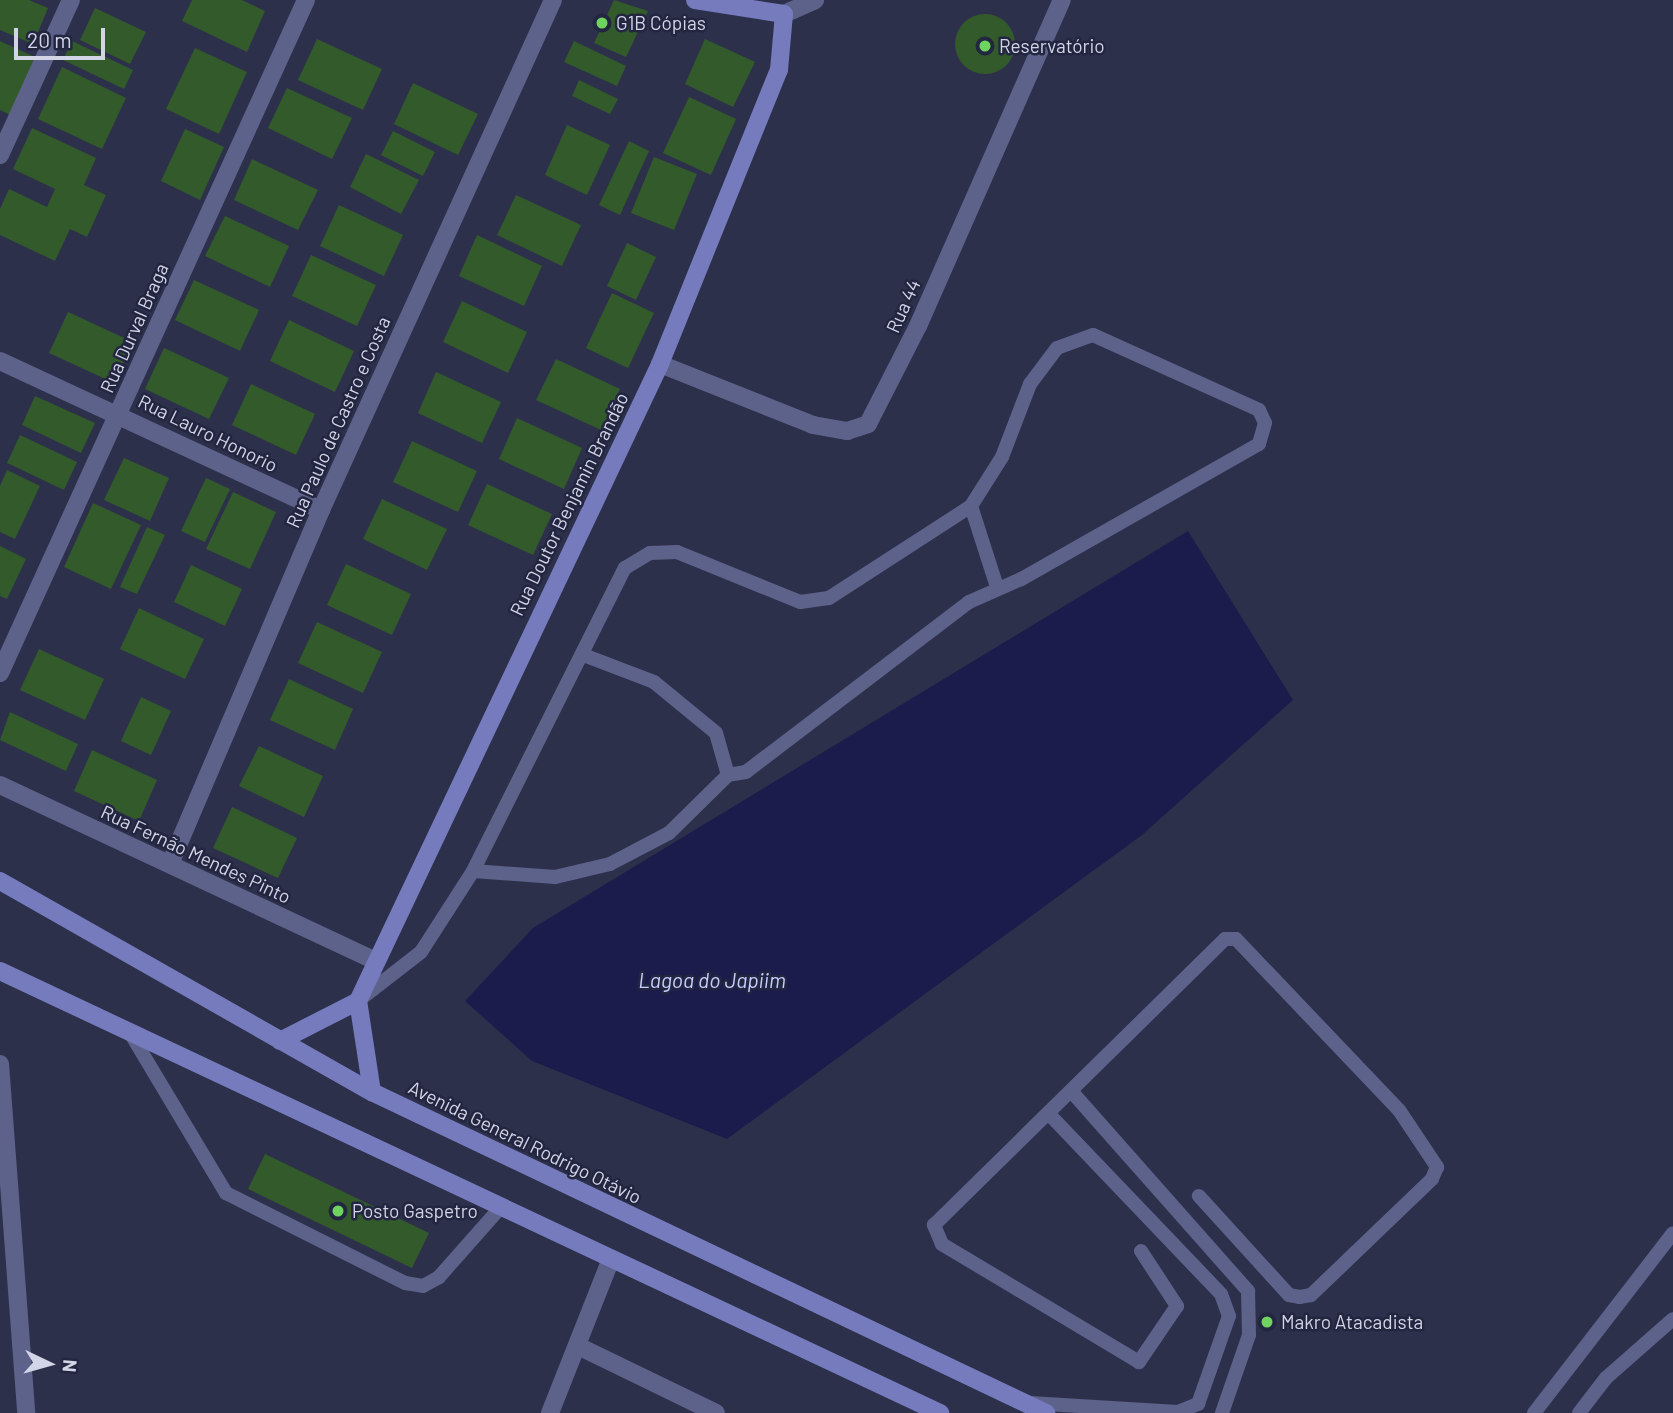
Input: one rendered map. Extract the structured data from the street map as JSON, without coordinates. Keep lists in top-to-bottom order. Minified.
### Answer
{"streets":{"main road":["Rua Doutor Benjamin Brandão","Avenida General Rodrigo Otávio"],"street":["Rua 44","Rua Durval Braga","Rua Paulo de Castro e Costa","Rua Lauro Honorio","Rua Fernão Mendes Pinto"]},"crossings":[["Rua 44","Rua Doutor Benjamin Brandão"],["Rua Durval Braga","Rua Lauro Honorio"],["Rua Paulo de Castro e Costa","Rua Lauro Honorio"],["Rua Paulo de Castro e Costa","Rua Fernão Mendes Pinto"],["Rua Doutor Benjamin Brandão","Rua Fernão Mendes Pinto"]],"water":["Lagoa do Japiim"],"places":["G1B Cópias","Reservatório","Posto Gaspetro","Makro Atacadista"],"scale_bar":"20 m","north":"right"}
